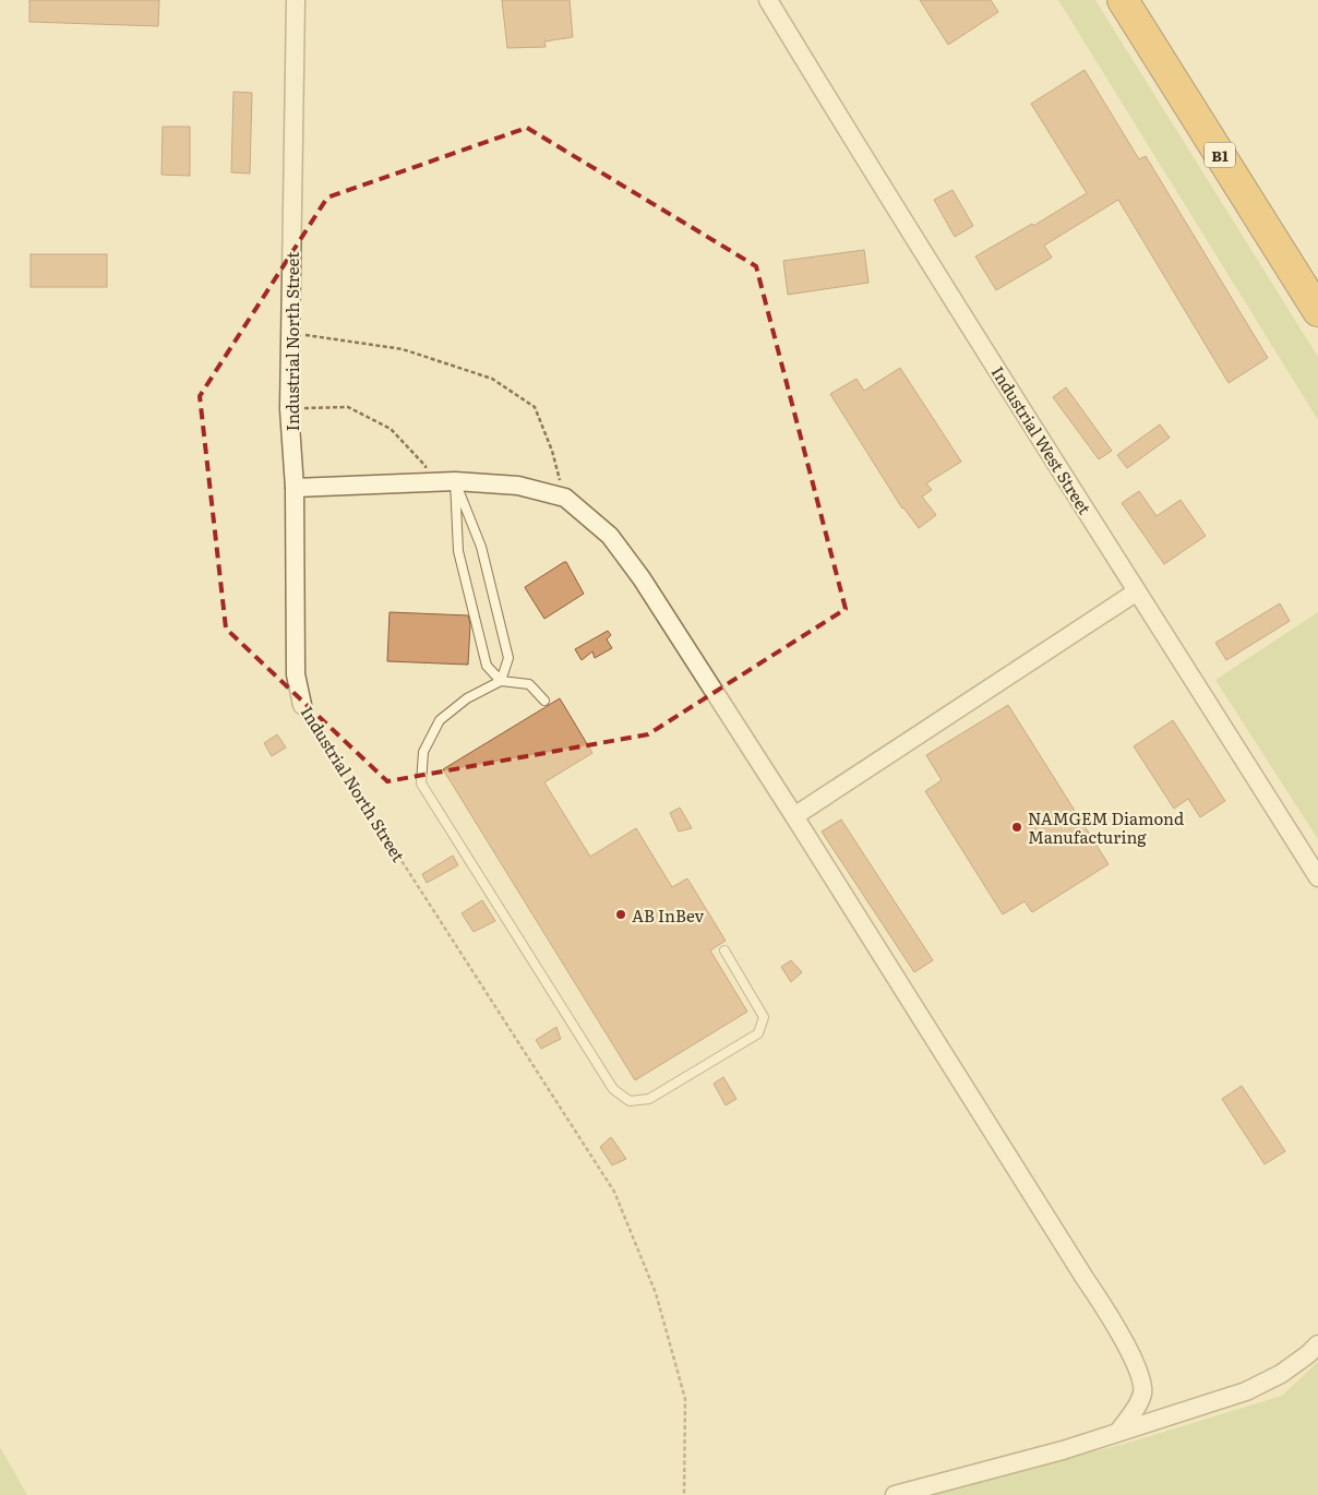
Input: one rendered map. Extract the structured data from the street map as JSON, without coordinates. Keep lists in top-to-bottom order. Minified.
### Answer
{"streets":{"highway":["B1"],"street":["Industrial North Street","Industrial West Street"]},"places":["NAMGEM Diamond Manufacturing","AB InBev"]}
